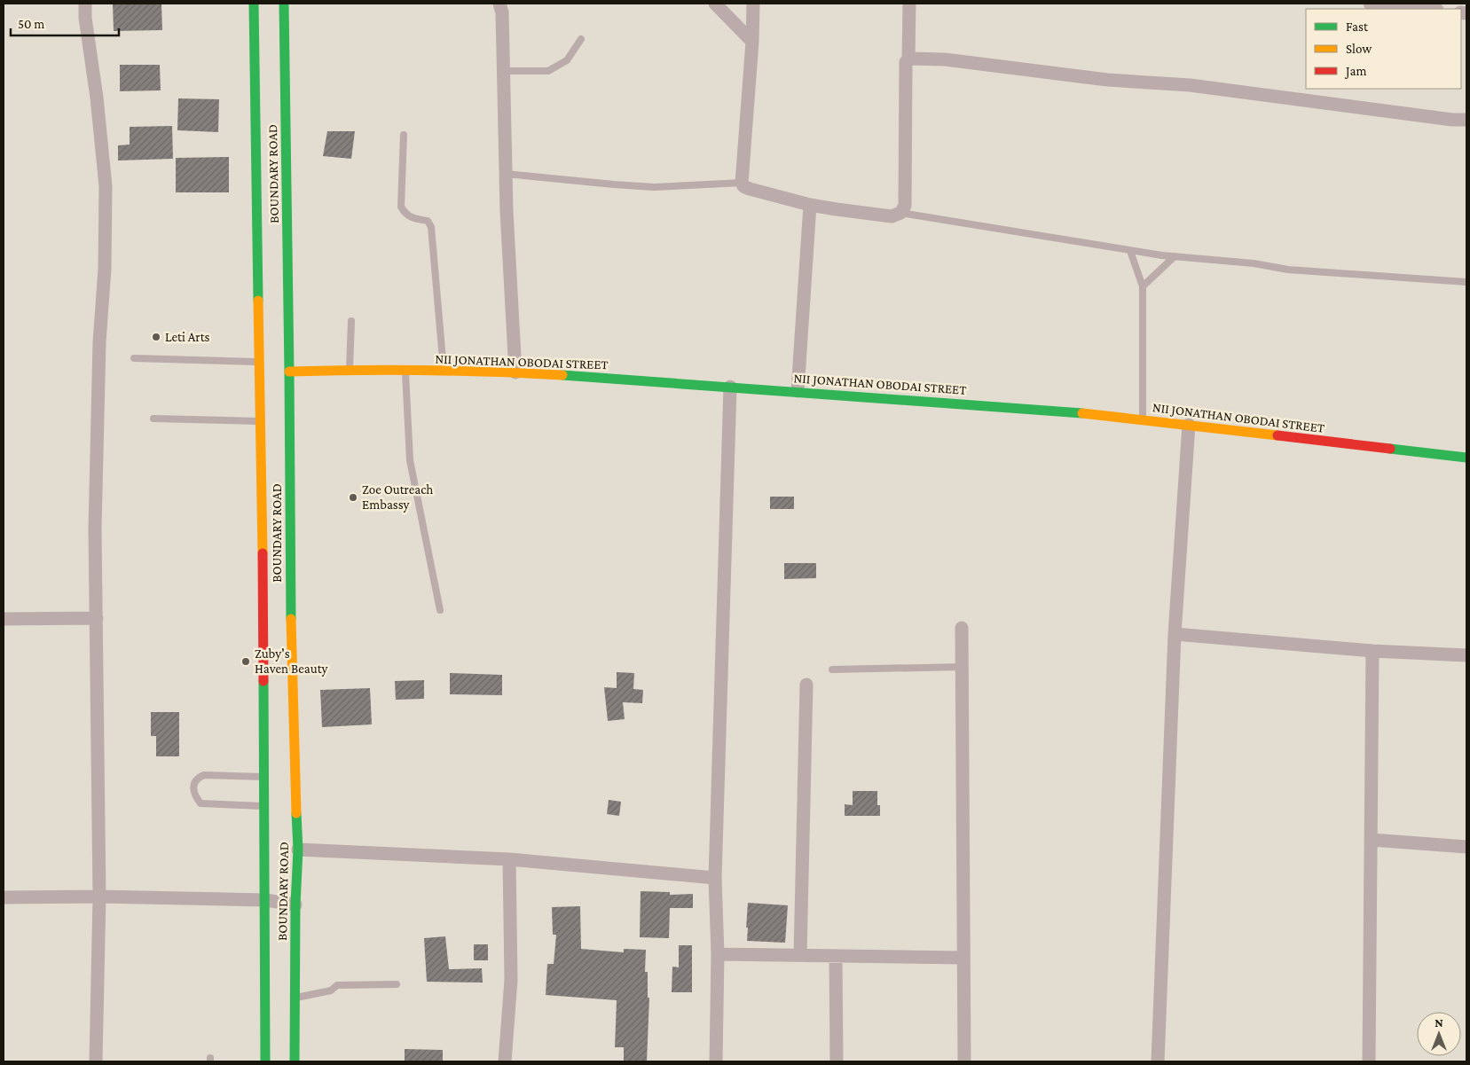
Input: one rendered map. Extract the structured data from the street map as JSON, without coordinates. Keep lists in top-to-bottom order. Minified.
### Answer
{"streets":{"main road":["BOUNDARY ROAD","NII JONATHAN OBODAI STREET"]},"crossings":[["BOUNDARY ROAD","NII JONATHAN OBODAI STREET"]],"places":["Leti Arts","Zoe Outreach Embassy","Zuby's Haven Beauty"],"legend":["Fast","Slow","Jam"],"scale_bar":"50 m","north":"top"}
